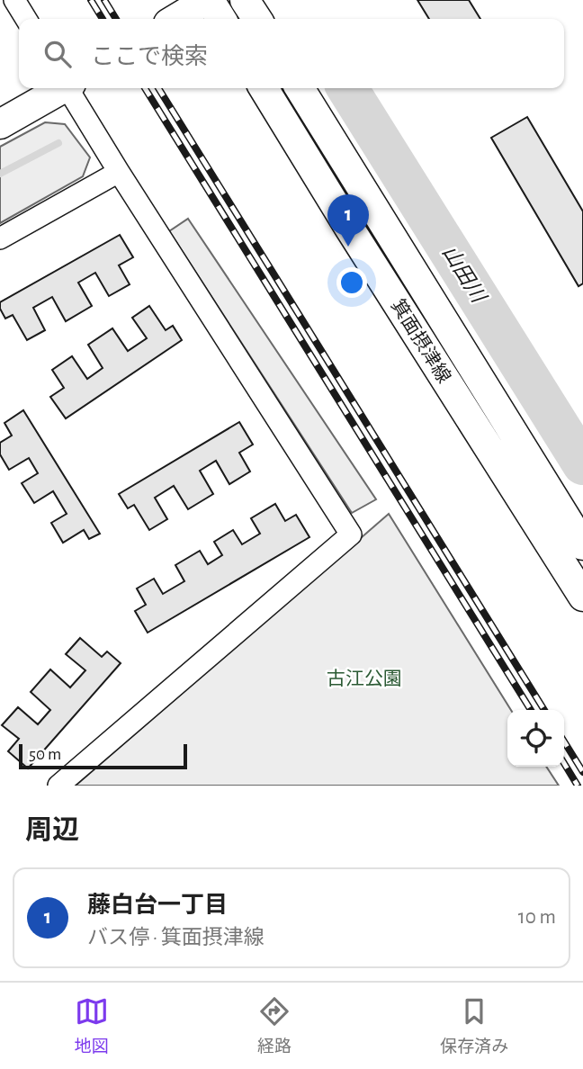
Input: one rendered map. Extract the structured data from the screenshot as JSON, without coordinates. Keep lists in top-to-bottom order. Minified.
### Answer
{"streets":{"main road":["箕面摂津線"]},"water":["山田川"],"parks":["古江公園"],"scale_bar":"50 m","page":{"search":"ここで検索","pins":"1","scale":"50 m","heading":"周辺","list":[{"mark":"1","name":"藤白台一丁目","note":"バス停 · 箕面摂津線","value":"10 m"}],"nav":["地図","経路","保存済み"]}}
